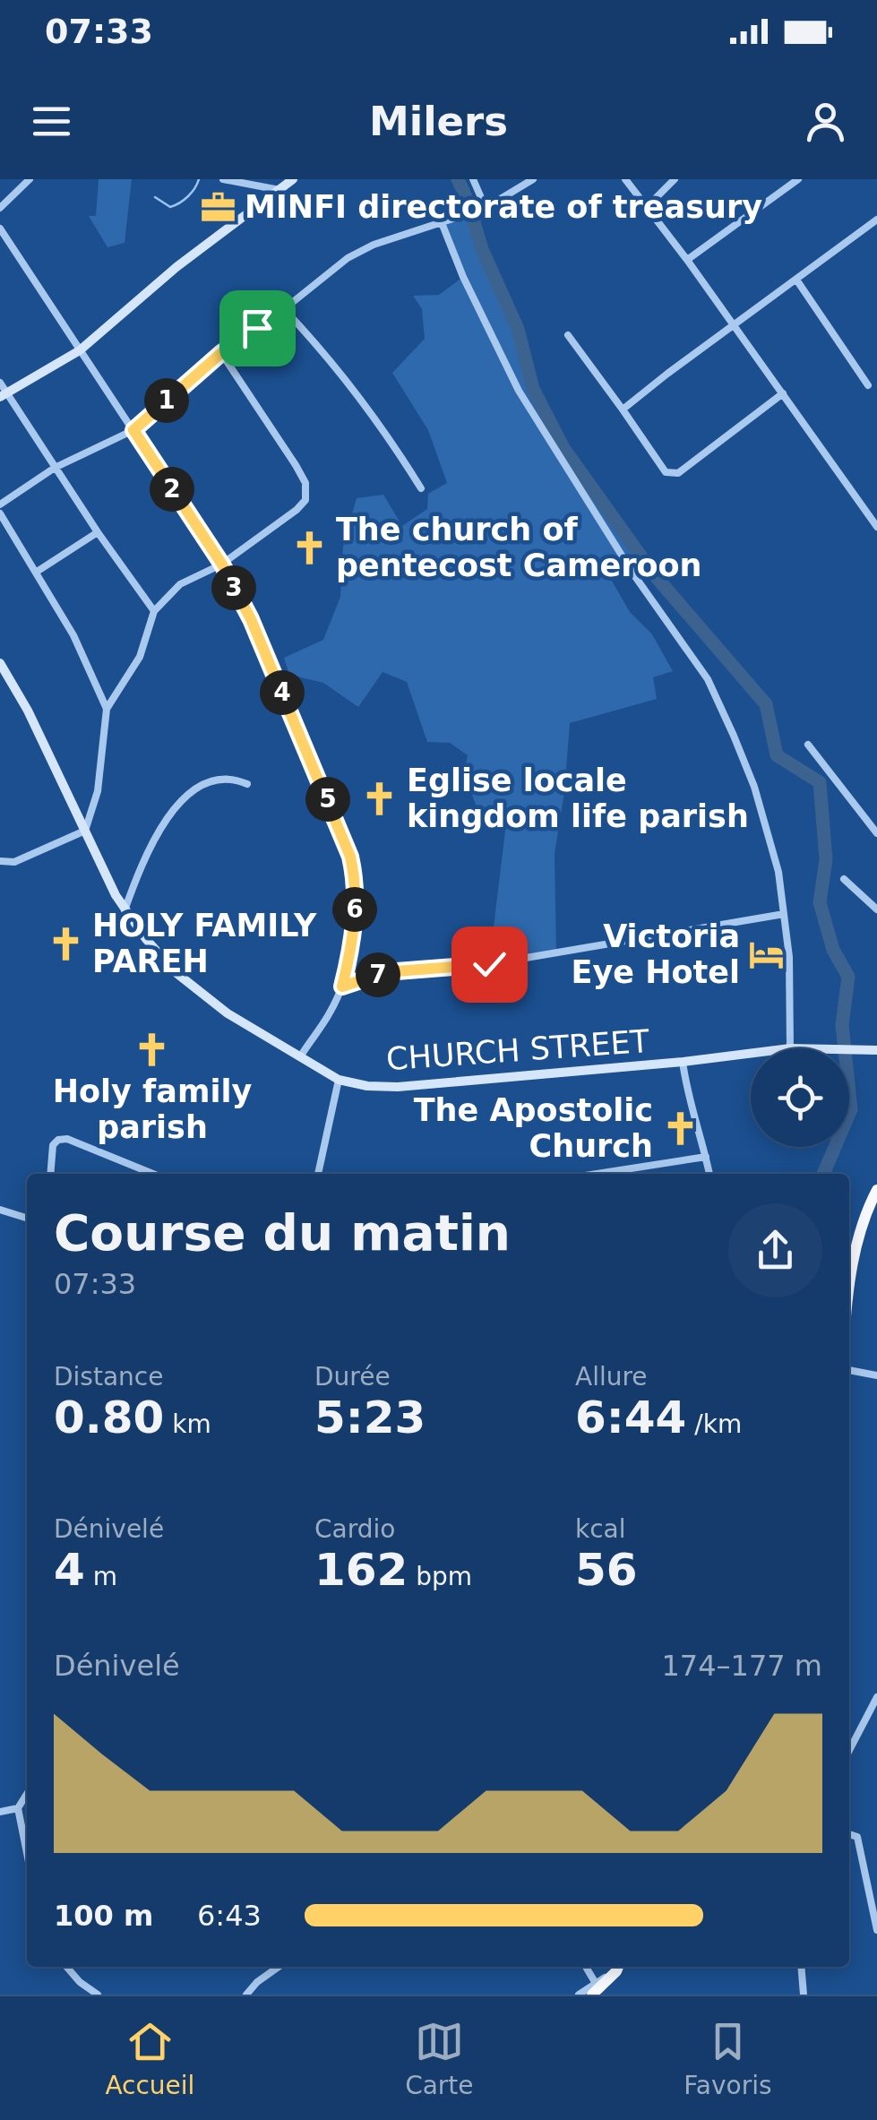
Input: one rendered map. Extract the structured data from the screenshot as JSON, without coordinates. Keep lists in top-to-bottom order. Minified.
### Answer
{"streets":{"main road":["CHURCH STREET"]},"places":{"office":["MINFI directorate of treasury"],"church":["The church of pentecost Cameroon","Eglise locale kingdom life parish","HOLY FAMILY PAREH","Holy family parish","The Apostolic Church"],"hotel":["Victoria Eye Hotel"]},"page":{"status":"07:33","header":"Milers","pins":["1","2","3","4","5","6","7"],"heading":["Course du matin","07:33"],"stats":[["Distance","0.80 km"],["Durée","5:23"],["Allure","6:44 /km"],["Dénivelé","4 m"],["Cardio","162 bpm"],["kcal","56"]],"chart":["Dénivelé","174–177 m"],"list":[{"name":"100 m","note":"6:43"}],"tabs":["Accueil","Carte","Favoris"]}}
